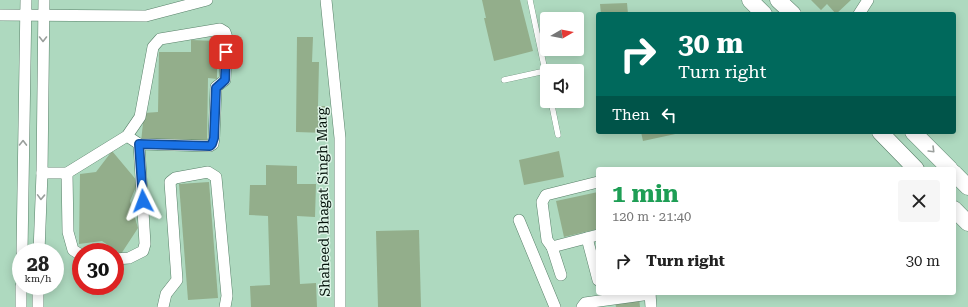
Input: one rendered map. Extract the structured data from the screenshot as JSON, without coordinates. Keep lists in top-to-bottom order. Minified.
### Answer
{"streets":{"street":["Shaheed Bhagat Singh Marg"]},"north":"right","page":{"turn":["30 m","Turn right"],"then":"Then","heading":["1 min","120 m · 21:40"],"list":[{"name":"Turn right","value":"30 m"}],"speed":"28 km/h","limit":"30"}}
